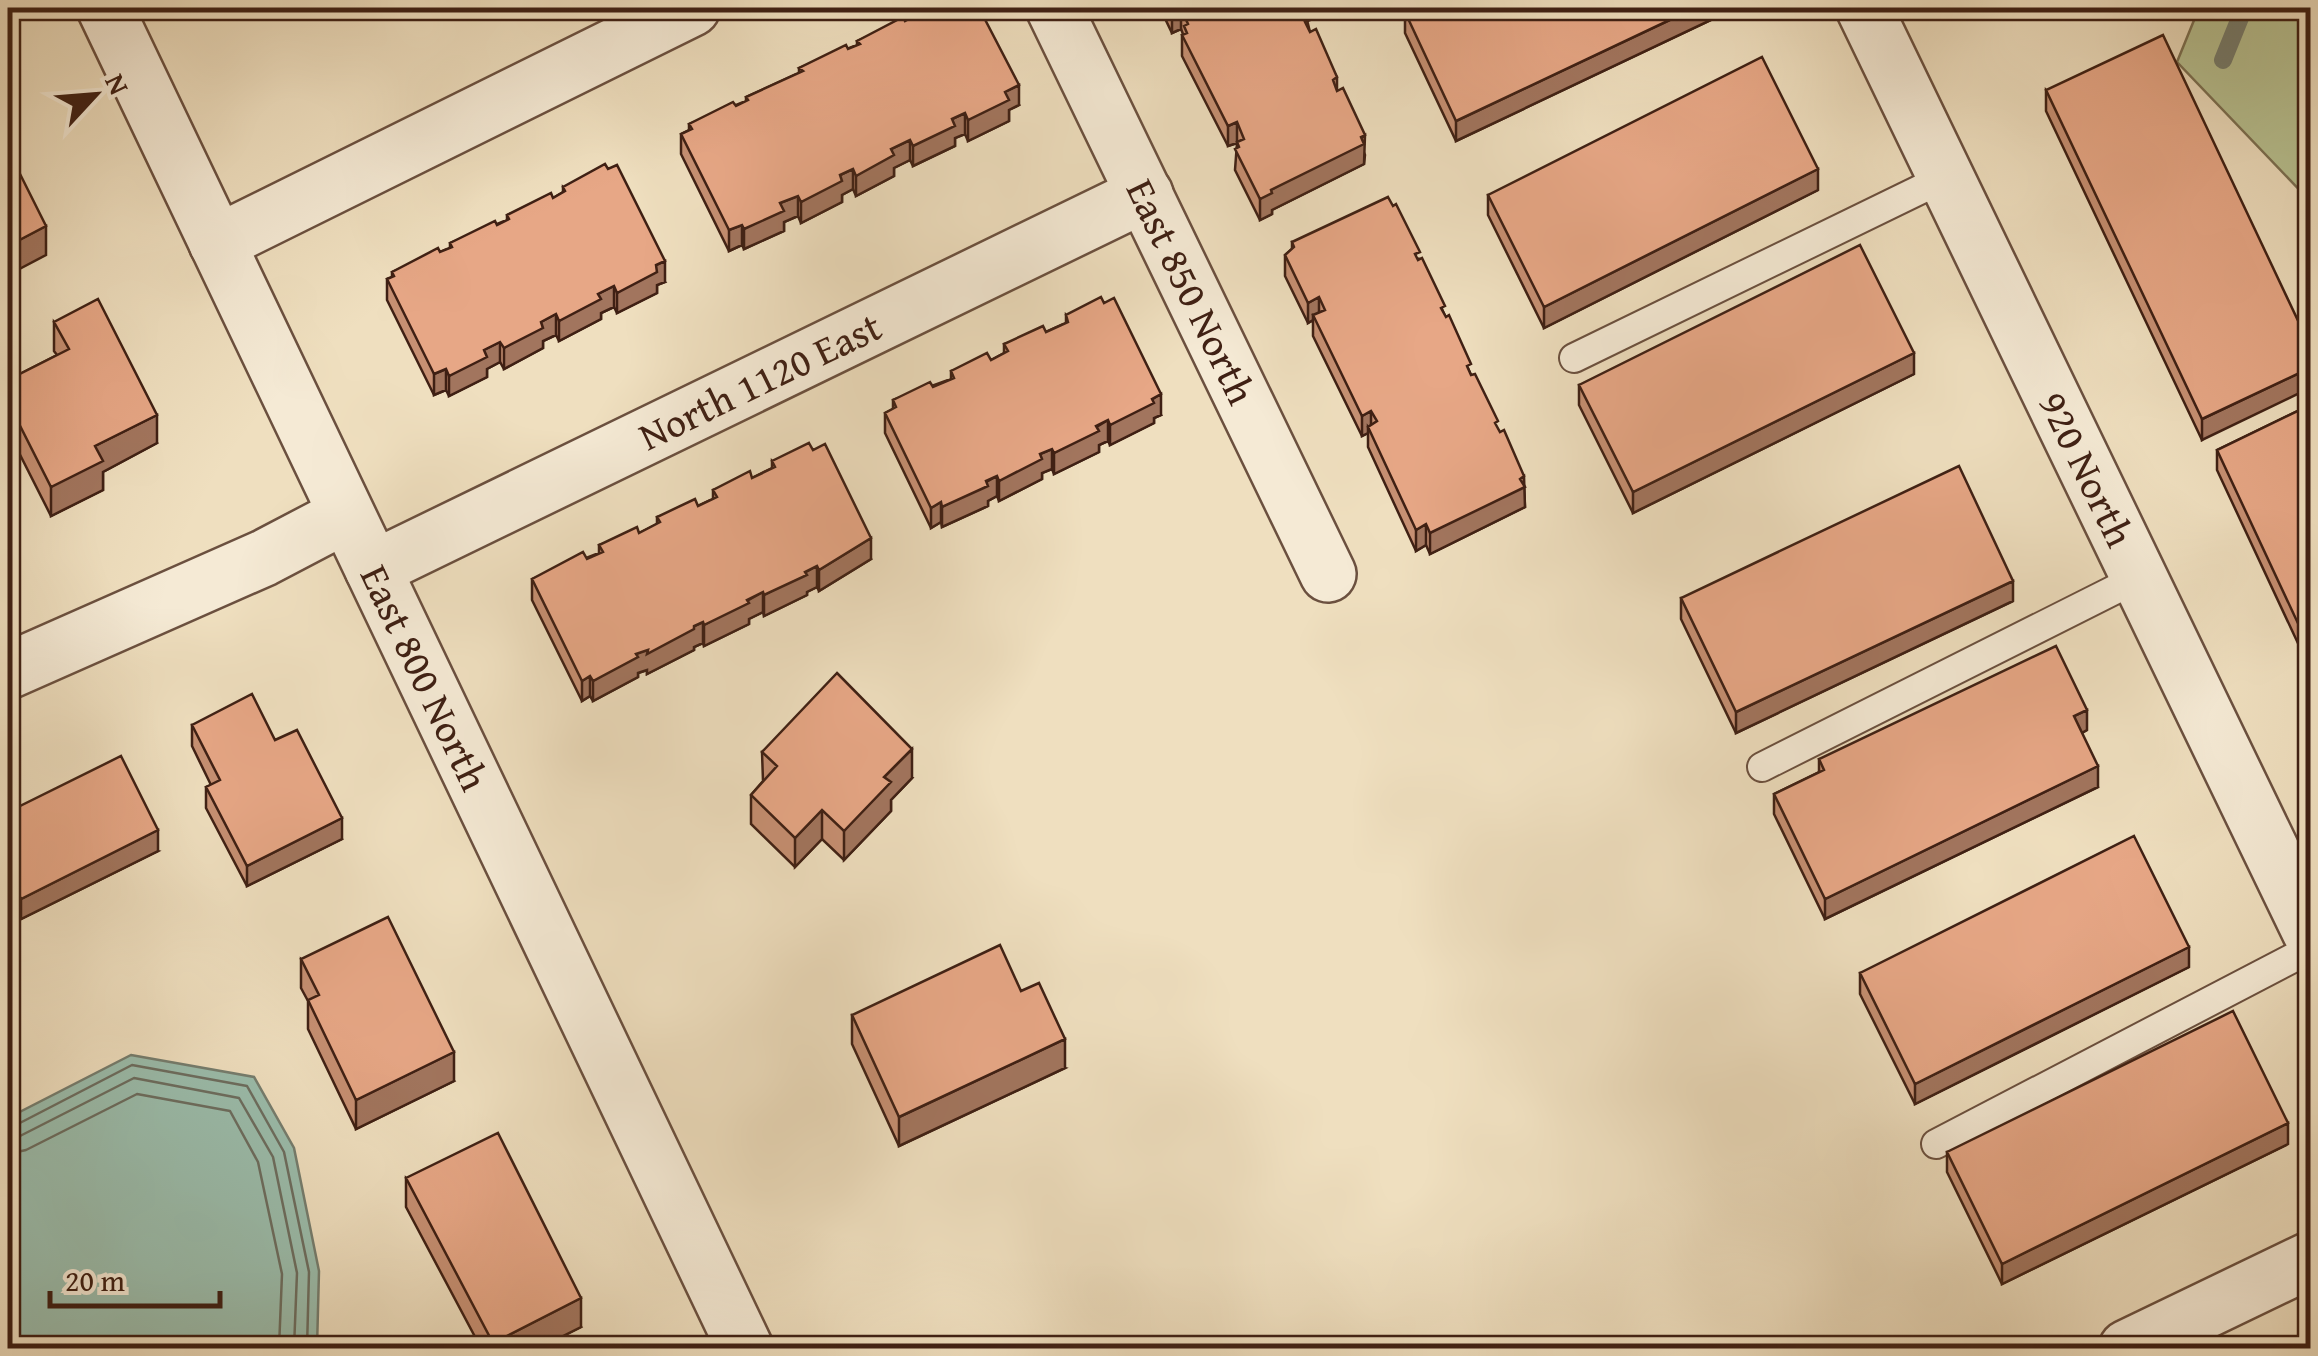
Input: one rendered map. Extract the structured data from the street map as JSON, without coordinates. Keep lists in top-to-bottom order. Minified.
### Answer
{"streets":{"street":["East 850 North","North 1120 East","920 North","East 800 North"]},"crossings":[["East 850 North","North 1120 East"],["North 1120 East","East 800 North"]],"scale_bar":"20 m","north":"top right"}
